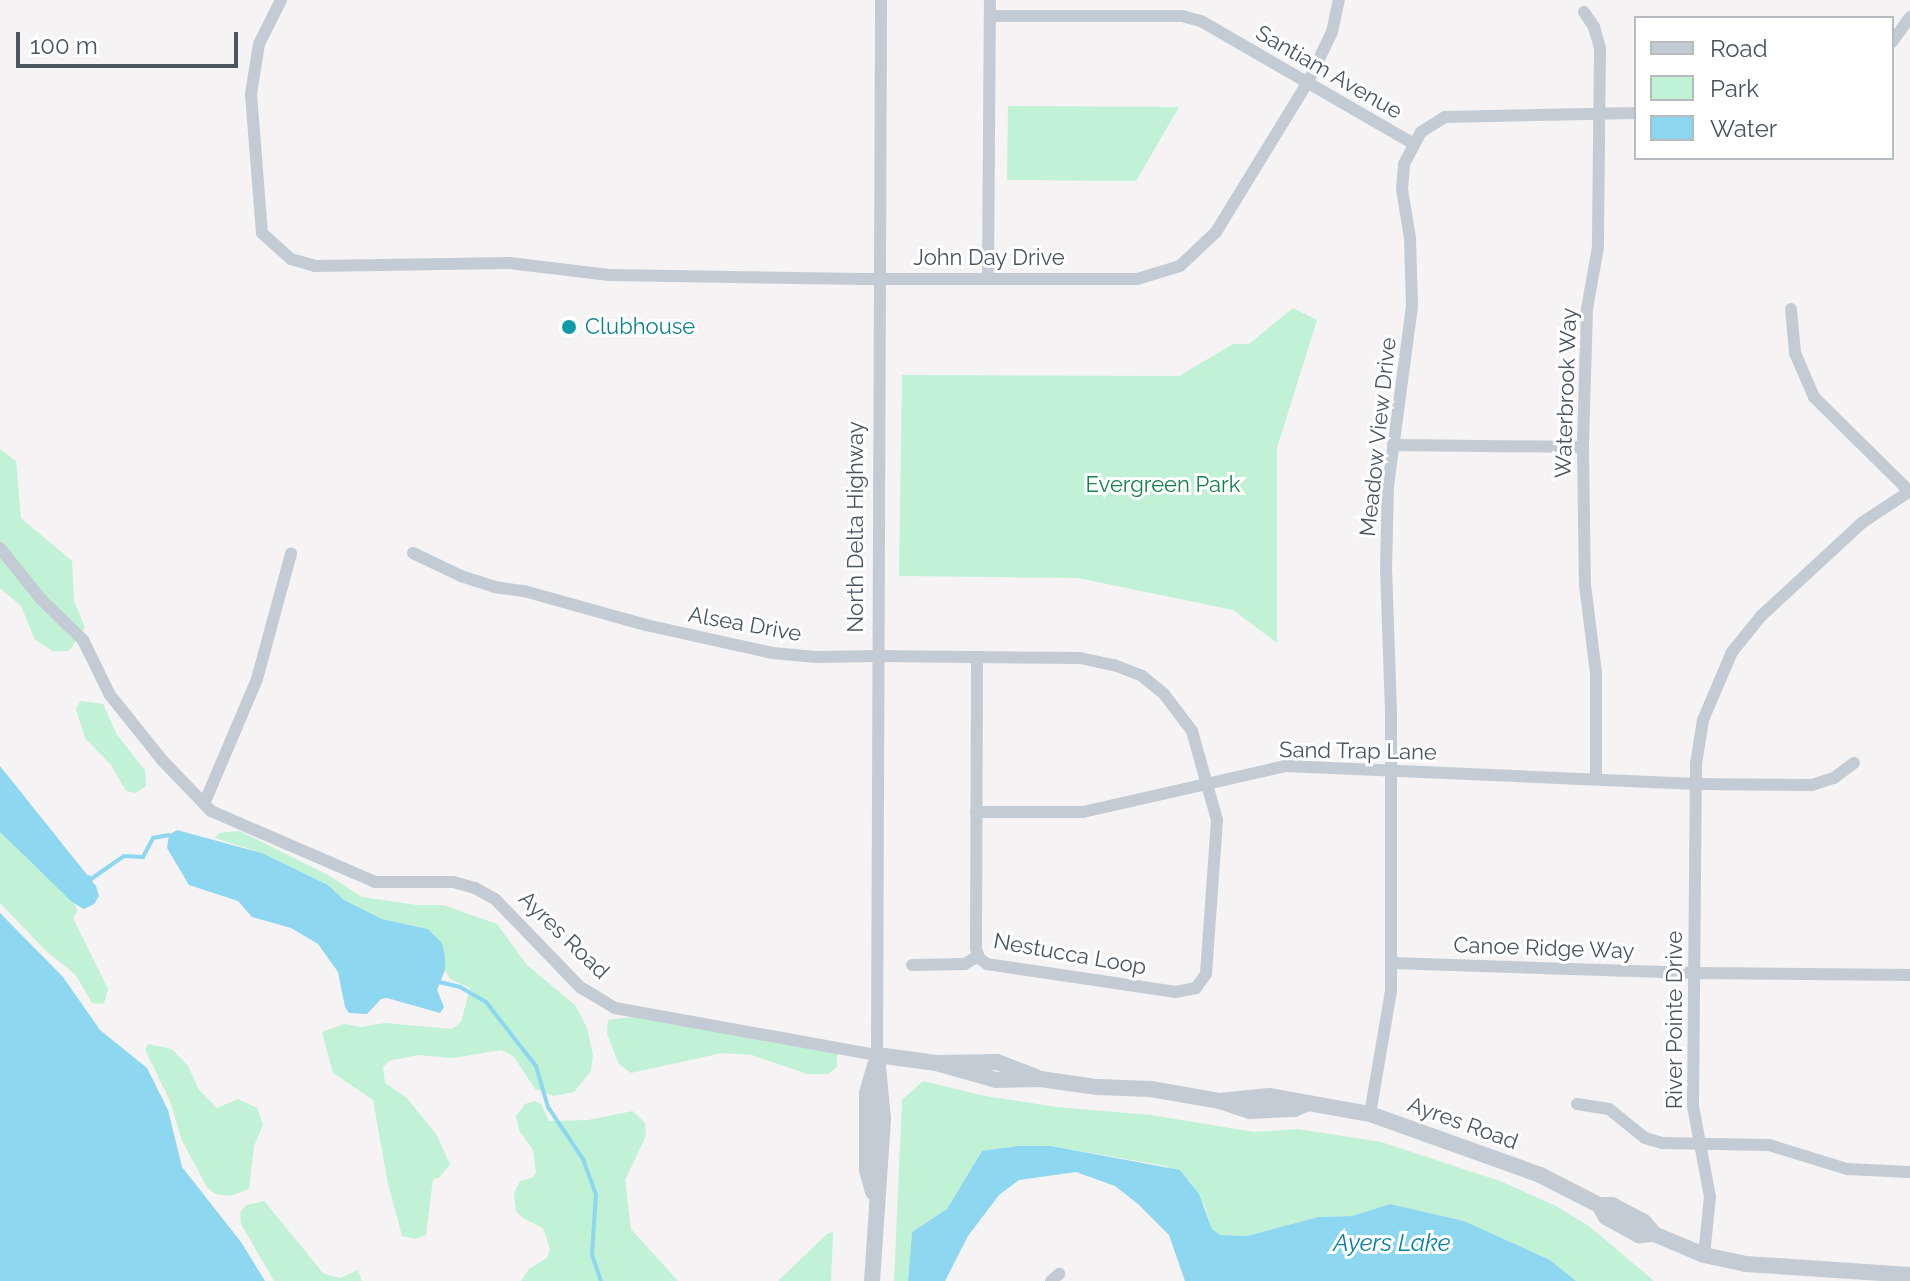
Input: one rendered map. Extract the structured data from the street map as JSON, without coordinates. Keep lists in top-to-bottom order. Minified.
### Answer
{"streets":{"street":["Santiam Avenue","John Day Drive","Waterbrook Way","Meadow View Drive","North Delta Highway","Alsea Drive","Sand Trap Lane","Ayres Road","Canoe Ridge Way","Nestucca Loop","River Pointe Drive"]},"crossings":[["Santiam Avenue","John Day Drive"],["Santiam Avenue","Meadow View Drive"],["John Day Drive","North Delta Highway"],["Waterbrook Way","Sand Trap Lane"],["Meadow View Drive","Sand Trap Lane"],["Meadow View Drive","Ayres Road"],["Meadow View Drive","Canoe Ridge Way"],["North Delta Highway","Alsea Drive"],["North Delta Highway","Ayres Road"],["Alsea Drive","Sand Trap Lane"],["Alsea Drive","Nestucca Loop"],["Sand Trap Lane","Nestucca Loop"],["Sand Trap Lane","River Pointe Drive"],["Ayres Road","River Pointe Drive"],["Canoe Ridge Way","River Pointe Drive"]],"water":["Ayers Lake"],"parks":["Evergreen Park"],"places":["Clubhouse"],"legend":["Road","Park","Water"],"scale_bar":"100 m"}
